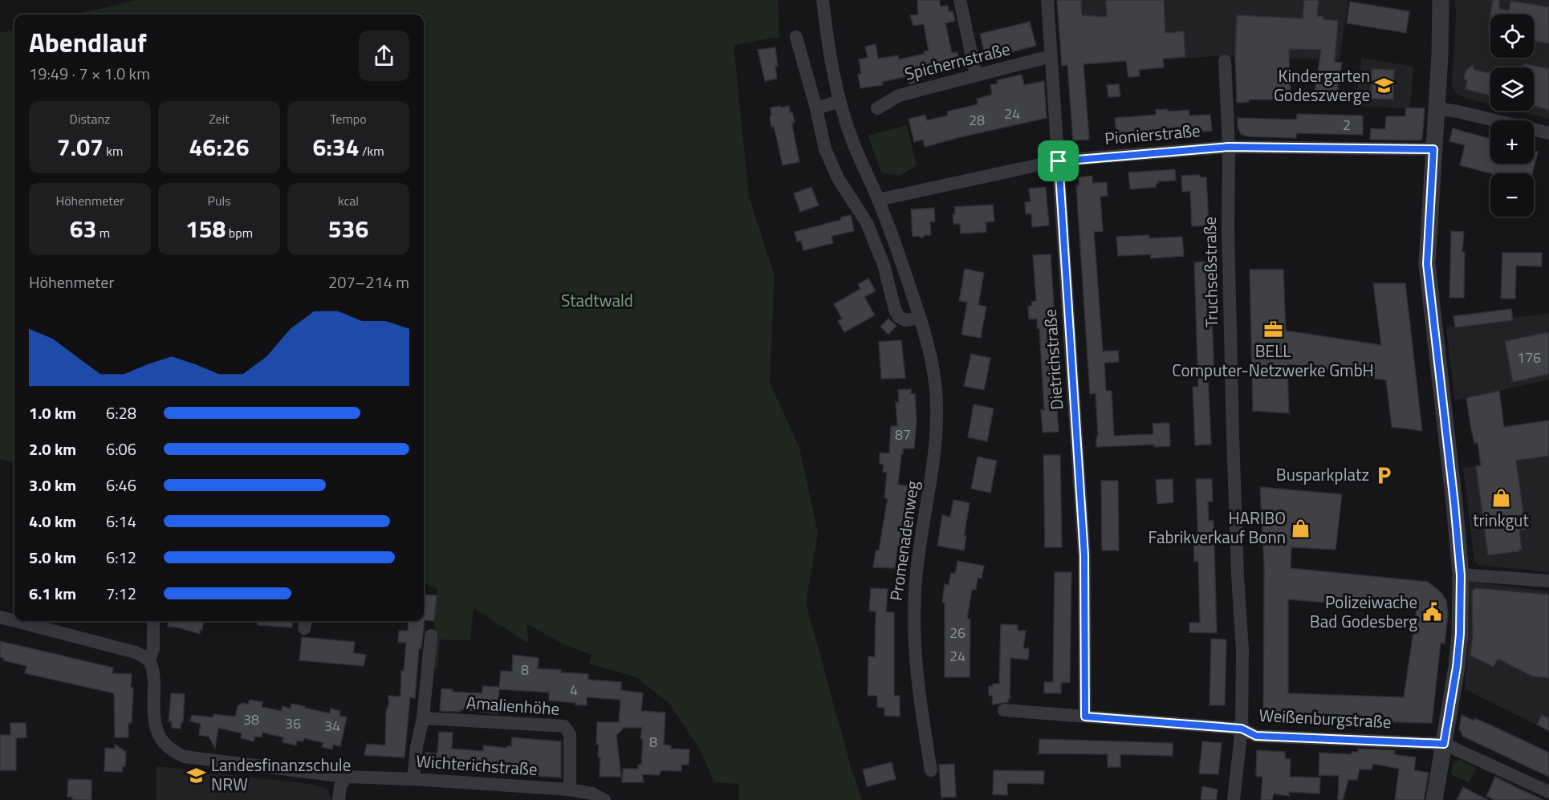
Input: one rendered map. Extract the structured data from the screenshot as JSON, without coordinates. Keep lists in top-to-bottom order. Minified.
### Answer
{"streets":{"street":["Spichernstraße","Pionierstraße","Truchseßstraße","Dietrichstraße","Promenadenweg","Amalienhöhe","Weißenburgstraße","Wichterichstraße"]},"crossings":[["Spichernstraße","Dietrichstraße"],["Pionierstraße","Truchseßstraße"],["Pionierstraße","Dietrichstraße"],["Pionierstraße","Promenadenweg"],["Truchseßstraße","Weißenburgstraße"],["Dietrichstraße","Weißenburgstraße"],["Amalienhöhe","Wichterichstraße"]],"parks":["Stadtwald"],"places":{"school or university":["Kindergarten Godeszwerge","Landesfinanzschule NRW"],"office":["BELL Computer-Netzwerke GmbH"],"parking":["Busparkplatz"],"shop":["trinkgut","HARIBO Fabrikverkauf Bonn"],"public building":["Polizeiwache Bad Godesberg"]},"house_numbers":["24","28","2","176","87","26","24","8","4","38","36","34","8"],"page":{"map_buttons":["+","−"],"heading":["Abendlauf","19:49 · 7 × 1.0 km"],"stats":[["Distanz","7.07 km"],["Zeit","46:26"],["Tempo","6:34 /km"],["Höhenmeter","63 m"],["Puls","158 bpm"],["kcal","536"]],"chart":["Höhenmeter","207–214 m"],"list":[{"name":"1.0 km","note":"6:28"},{"name":"2.0 km","note":"6:06"},{"name":"3.0 km","note":"6:46"},{"name":"4.0 km","note":"6:14"},{"name":"5.0 km","note":"6:12"},{"name":"6.1 km","note":"7:12"}]}}
